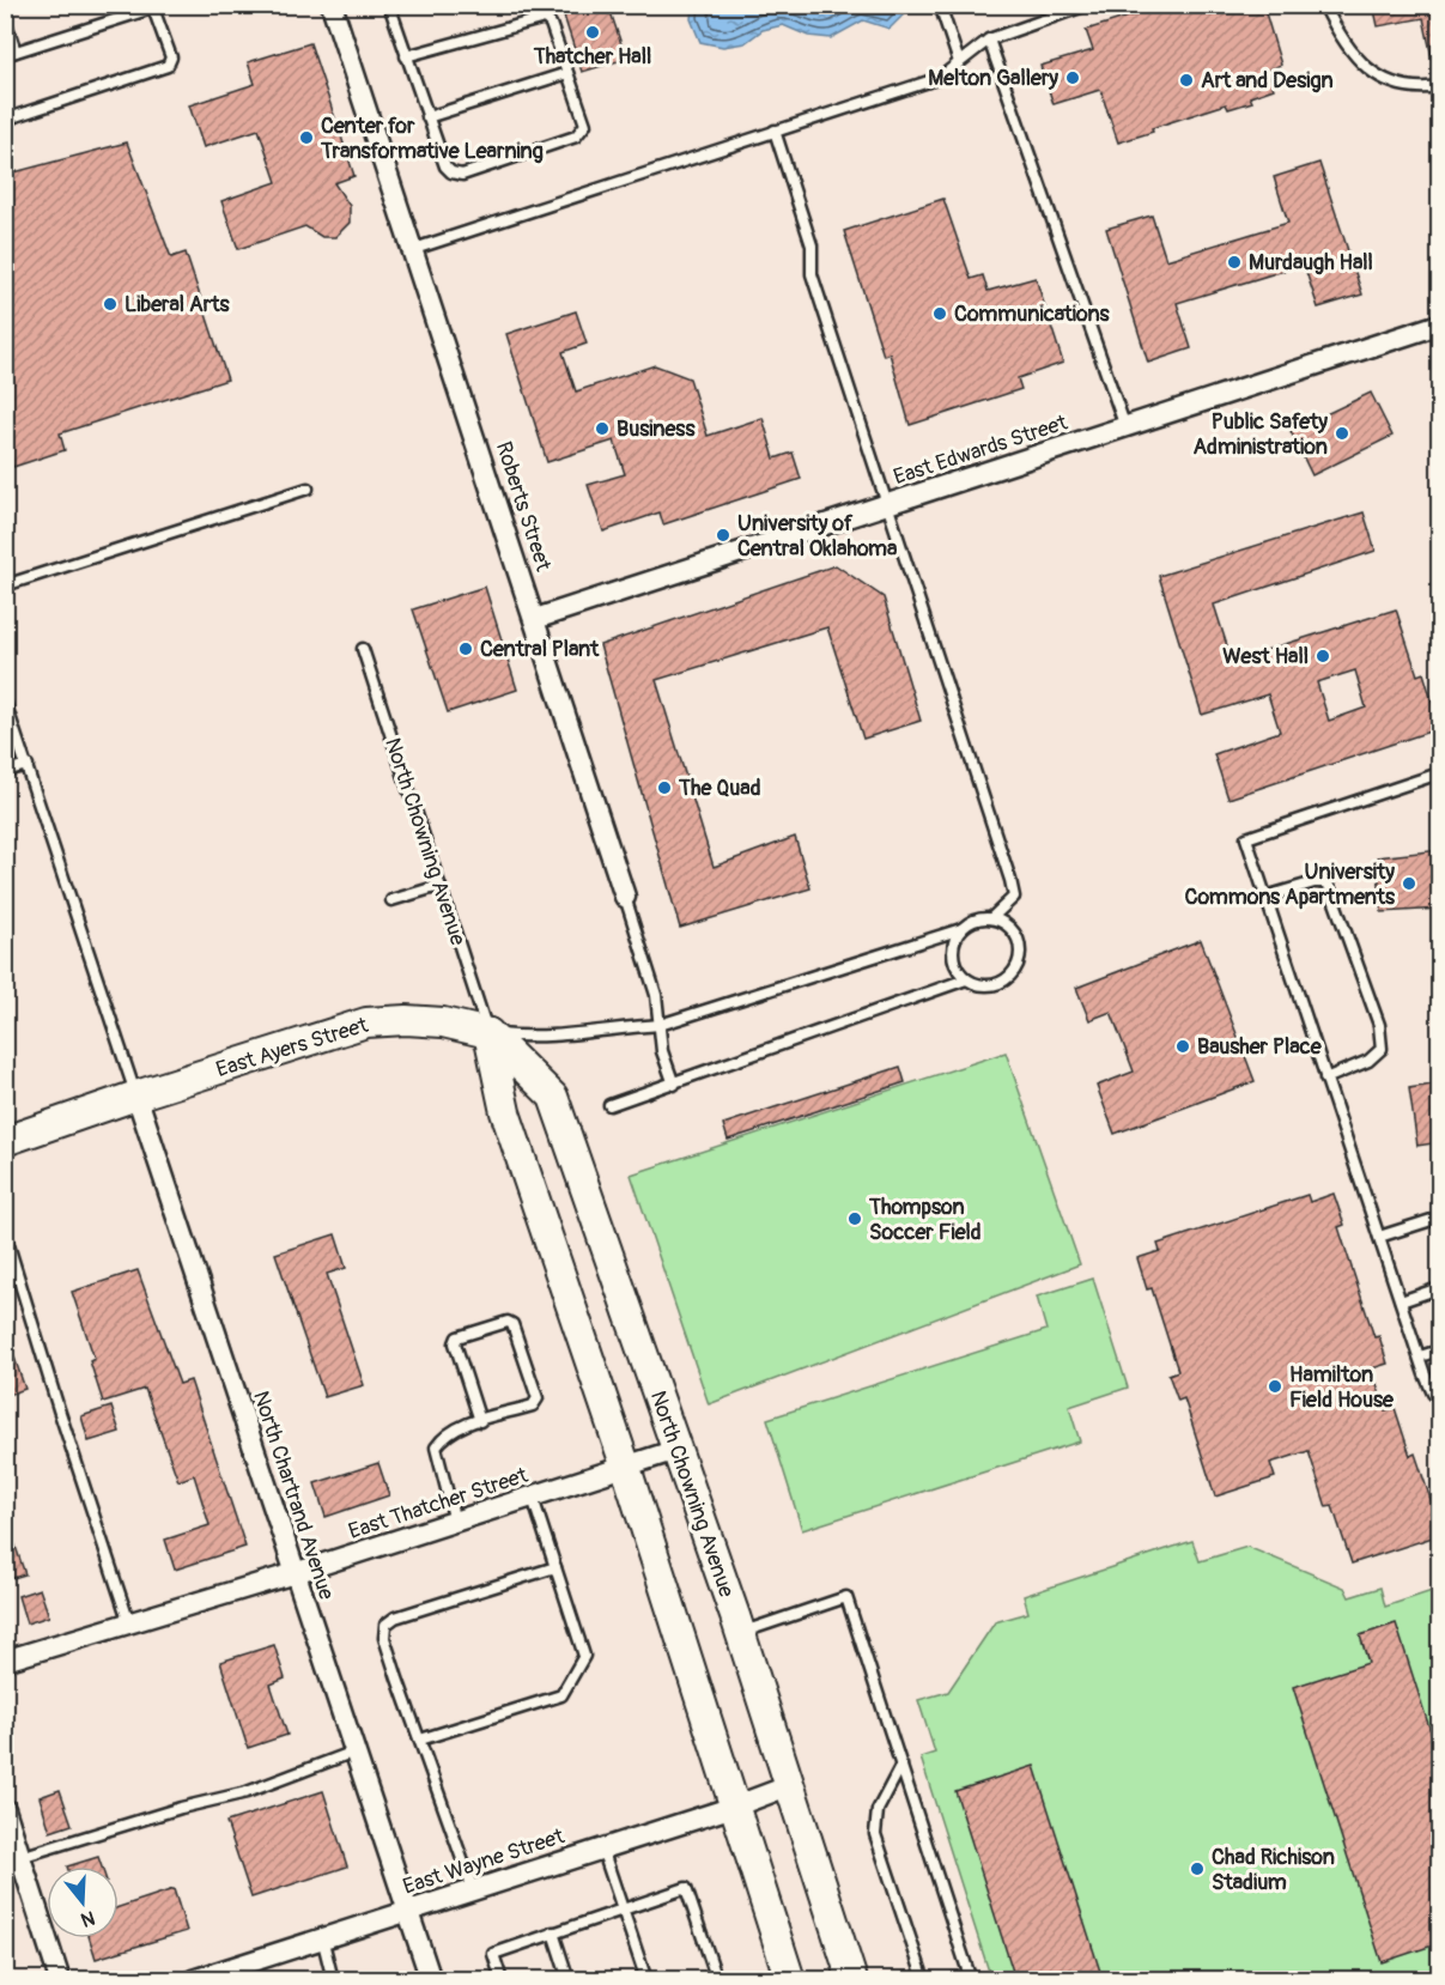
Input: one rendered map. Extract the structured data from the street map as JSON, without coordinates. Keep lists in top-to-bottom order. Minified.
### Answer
{"streets":{"street":["East Edwards Street","Roberts Street","North Chowning Avenue","East Ayers Street","North Chartrand Avenue","East Thatcher Street","East Wayne Street"]},"crossings":[["East Edwards Street","Roberts Street"],["Roberts Street","East Ayers Street"],["North Chowning Avenue","East Ayers Street"],["North Chowning Avenue","East Thatcher Street"],["North Chowning Avenue","East Wayne Street"],["East Ayers Street","North Chartrand Avenue"],["North Chartrand Avenue","East Thatcher Street"],["North Chartrand Avenue","East Wayne Street"]],"places":["Thatcher Hall","Melton Gallery","Art and Design","Center for Transformative Learning","Murdaugh Hall","Liberal Arts","Communications","Business","Public Safety Administration","University of Central Oklahoma","Central Plant","West Hall","The Quad","University Commons Apartments","Bausher Place","Thompson Soccer Field","Hamilton Field House","Chad Richison Stadium"],"north":"bottom"}
